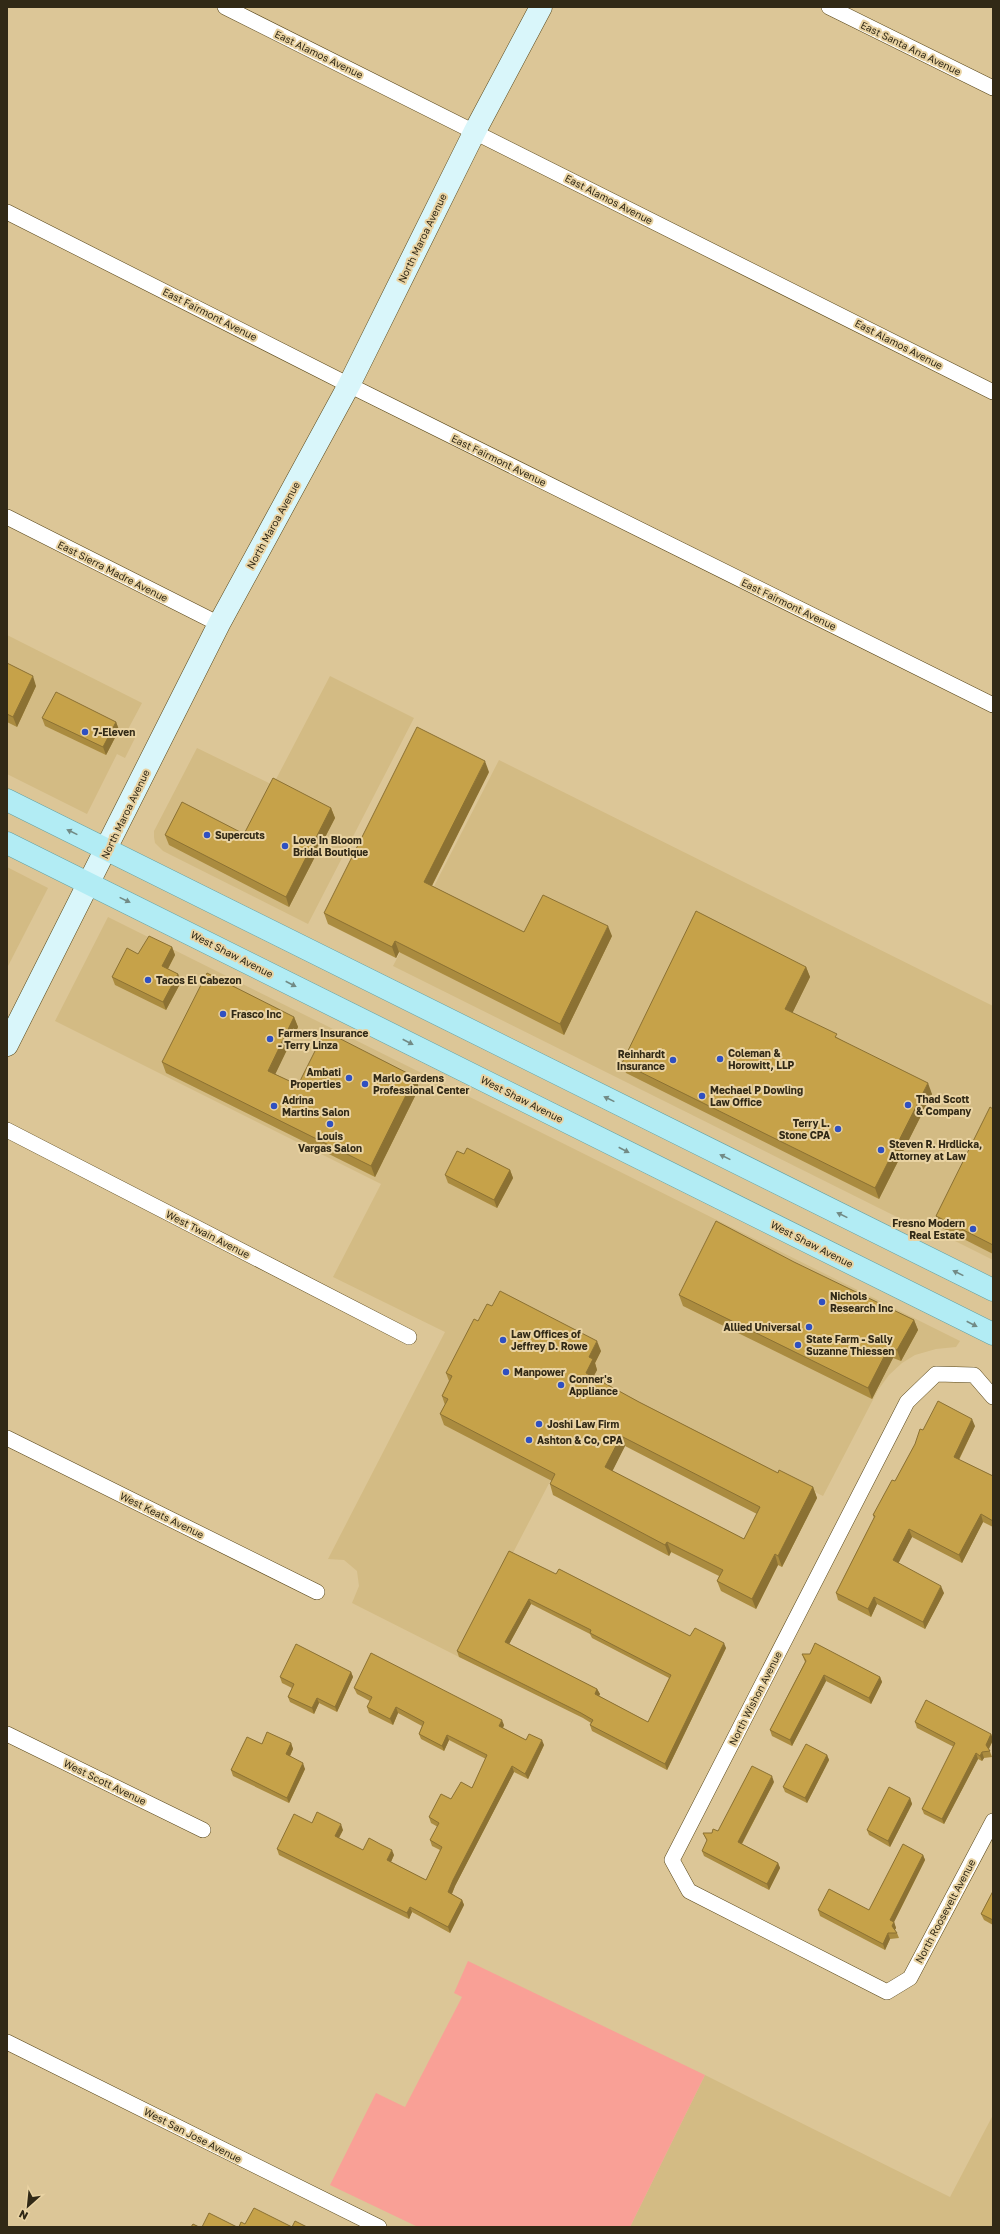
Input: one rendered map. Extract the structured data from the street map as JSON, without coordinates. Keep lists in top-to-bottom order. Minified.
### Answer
{"streets":{"main road":["North Maroa Avenue","West Shaw Avenue"],"street":["East Santa Ana Avenue","East Alamos Avenue","East Fairmont Avenue","East Sierra Madre Avenue","West Twain Avenue","West Keats Avenue","North Wishon Avenue","West Scott Avenue","North Roosevelt Avenue","West San Jose Avenue"]},"crossings":[["East Alamos Avenue","North Maroa Avenue"],["North Maroa Avenue","East Fairmont Avenue"],["North Maroa Avenue","East Sierra Madre Avenue"],["North Maroa Avenue","West Shaw Avenue"],["North Wishon Avenue","North Roosevelt Avenue"]],"places":["7-Eleven","Supercuts","Love In Bloom Bridal Boutique","Tacos El Cabezon","Frasco Inc","Farmers Insurance - Terry Linza","Coleman & Horowitt, LLP","Reinhardt Insurance","Ambati Properties","Marlo Gardens Professional Center","Mechael P Dowling Law Office","Thad Scott & Company","Adrina Martins Salon","Louis Vargas Salon","Terry L. Stone CPA","Steven R. Hrdlicka, Attorney at Law","Fresno Modern Real Estate","Nichols Research Inc","Allied Universal","Law Offices of Jeffrey D. Rowe","State Farm - Sally Suzanne Thiessen","Manpower","Conner's Appliance","Joshi Law Firm","Ashton & Co, CPA"],"north":"bottom left"}
